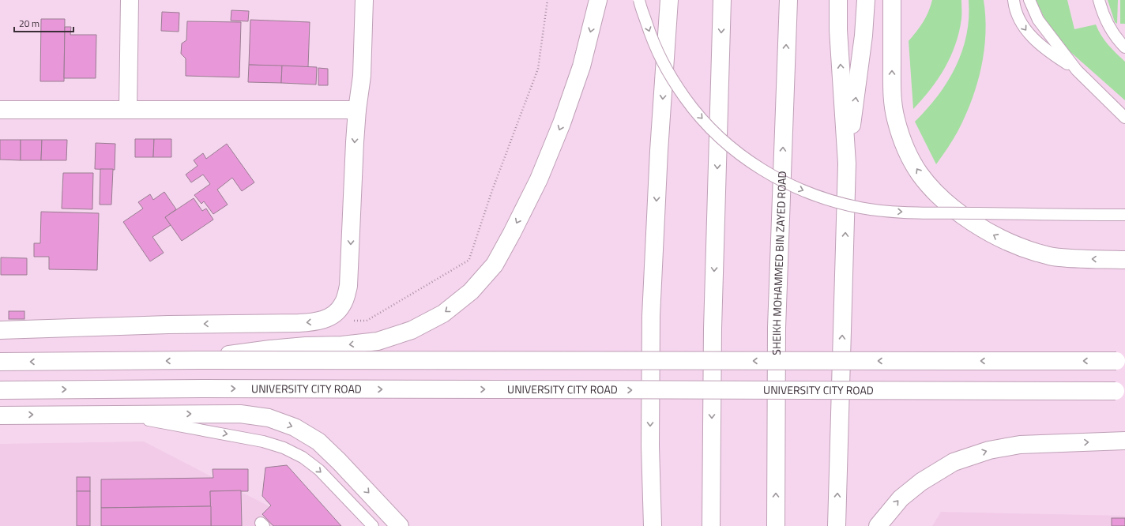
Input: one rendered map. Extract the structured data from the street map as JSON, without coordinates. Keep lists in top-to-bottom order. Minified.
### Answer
{"streets":{"main road":["SHEIKH MOHAMMED BIN ZAYED ROAD","UNIVERSITY CITY ROAD"]},"scale_bar":"20 m"}
